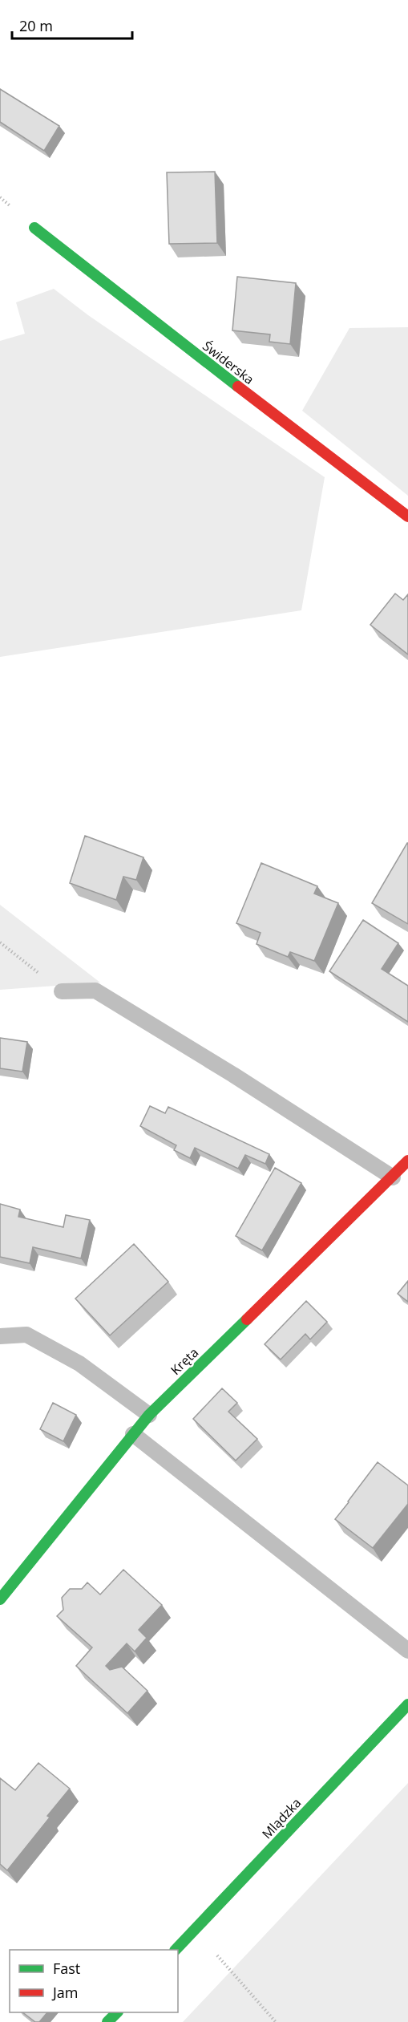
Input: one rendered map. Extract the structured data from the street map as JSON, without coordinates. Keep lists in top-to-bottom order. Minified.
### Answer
{"streets":{"street":["Świderska","Kręta","Mlądzka"]},"legend":["Fast","Jam"],"scale_bar":"20 m"}
